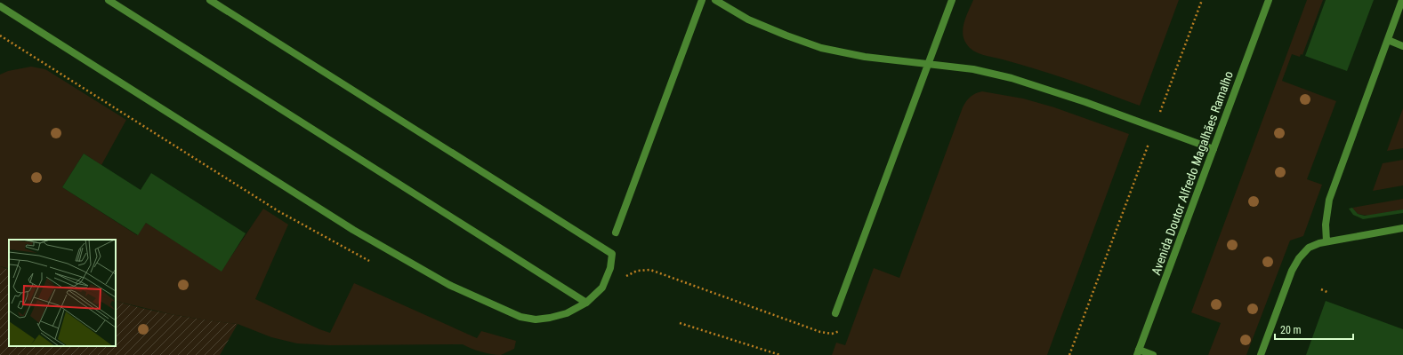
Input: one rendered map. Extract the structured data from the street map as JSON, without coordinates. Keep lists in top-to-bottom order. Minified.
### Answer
{"streets":{"street":["Avenida Doutor Alfredo Magalhães Ramalho"]},"scale_bar":"20 m"}
